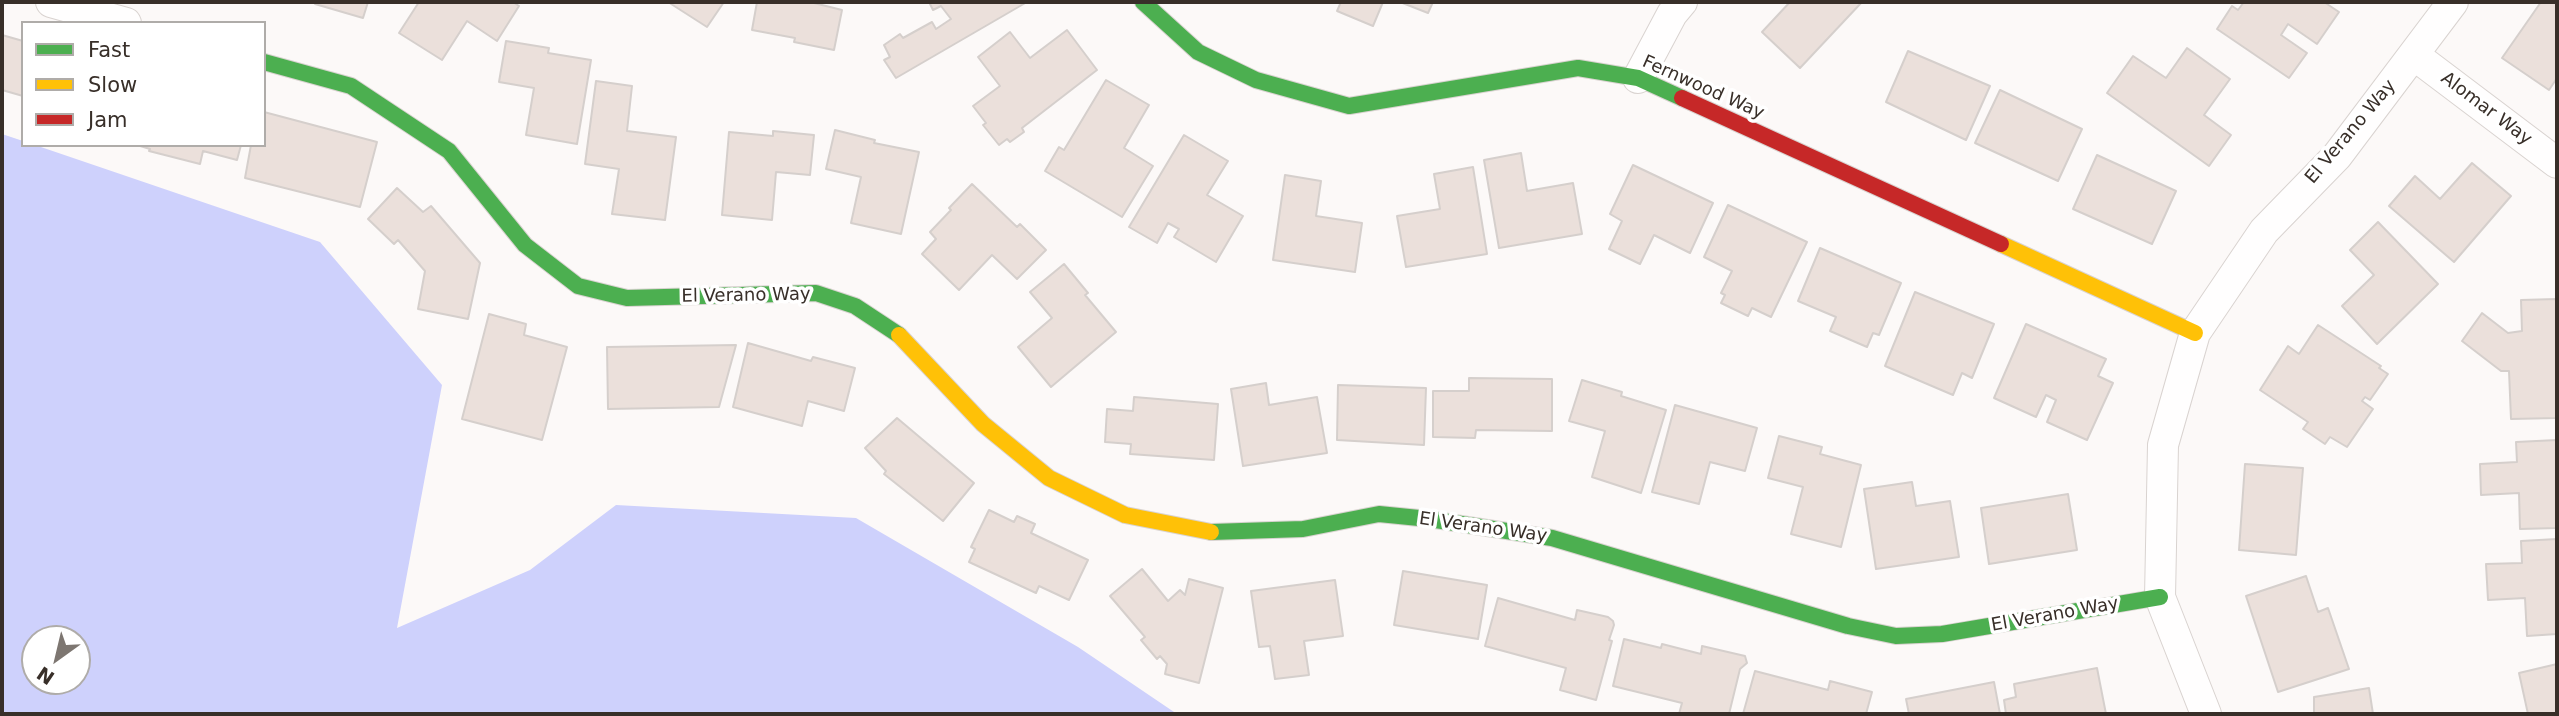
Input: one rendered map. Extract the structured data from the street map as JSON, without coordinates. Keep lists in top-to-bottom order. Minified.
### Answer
{"streets":{"street":["Fernwood Way","Alomar Way","El Verano Way"]},"crossings":[["Fernwood Way","El Verano Way"],["Alomar Way","El Verano Way"]],"legend":["Fast","Slow","Jam"],"north":"bottom left"}
